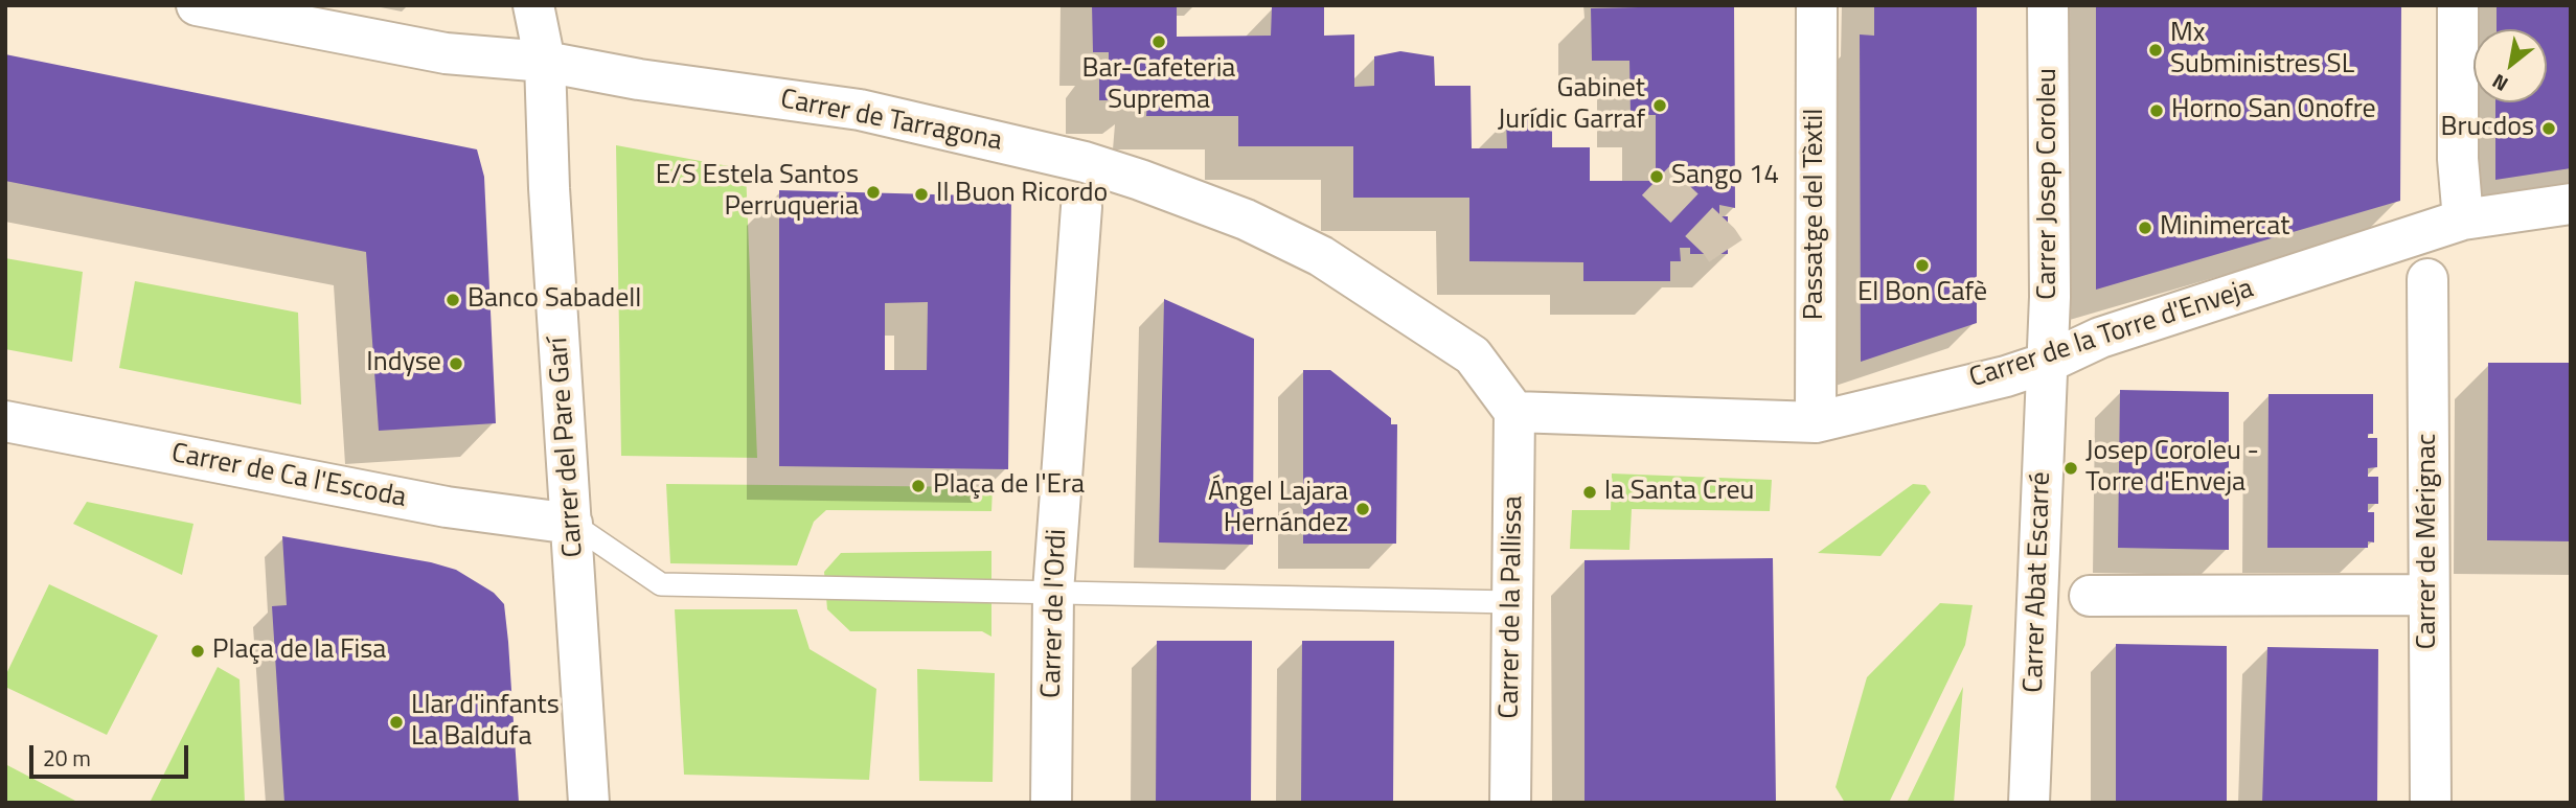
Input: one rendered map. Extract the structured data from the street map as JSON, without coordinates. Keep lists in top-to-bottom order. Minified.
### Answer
{"streets":{"street":["Carrer de Tarragona","Carrer Josep Coroleu","Passatge del Tèxtil","Carrer de la Torre d'Enveja","Carrer del Pare Garí","Carrer de Ca l'Escoda","Carrer de Mérignac","Carrer Abat Escarré","Carrer de la Pallissa","Carrer de l'Ordi"]},"crossings":[["Carrer de Tarragona","Carrer de la Torre d'Enveja"],["Carrer de Tarragona","Carrer del Pare Garí"],["Carrer de Tarragona","Carrer de la Pallissa"],["Carrer Josep Coroleu","Carrer de la Torre d'Enveja"],["Carrer Josep Coroleu","Carrer Abat Escarré"],["Passatge del Tèxtil","Carrer de la Torre d'Enveja"],["Carrer de la Torre d'Enveja","Carrer Abat Escarré"],["Carrer de la Torre d'Enveja","Carrer de la Pallissa"],["Carrer del Pare Garí","Carrer de Ca l'Escoda"]],"places":["Bar-Cafeteria Suprema","Mx Subministres SL","Gabinet Jurídic Garraf","Horno San Onofre","Brucdos","Sango 14","E/S Estela Santos Perruqueria","Il Buon Ricordo","Minimercat","El Bon Cafè","Banco Sabadell","Indyse","Josep Coroleu - Torre d'Enveja","Plaça de l'Era","la Santa Creu","Ángel Lajara Hernández","Plaça de la Fisa","Llar d'infants La Baldufa"],"scale_bar":"20 m","north":"bottom left"}
